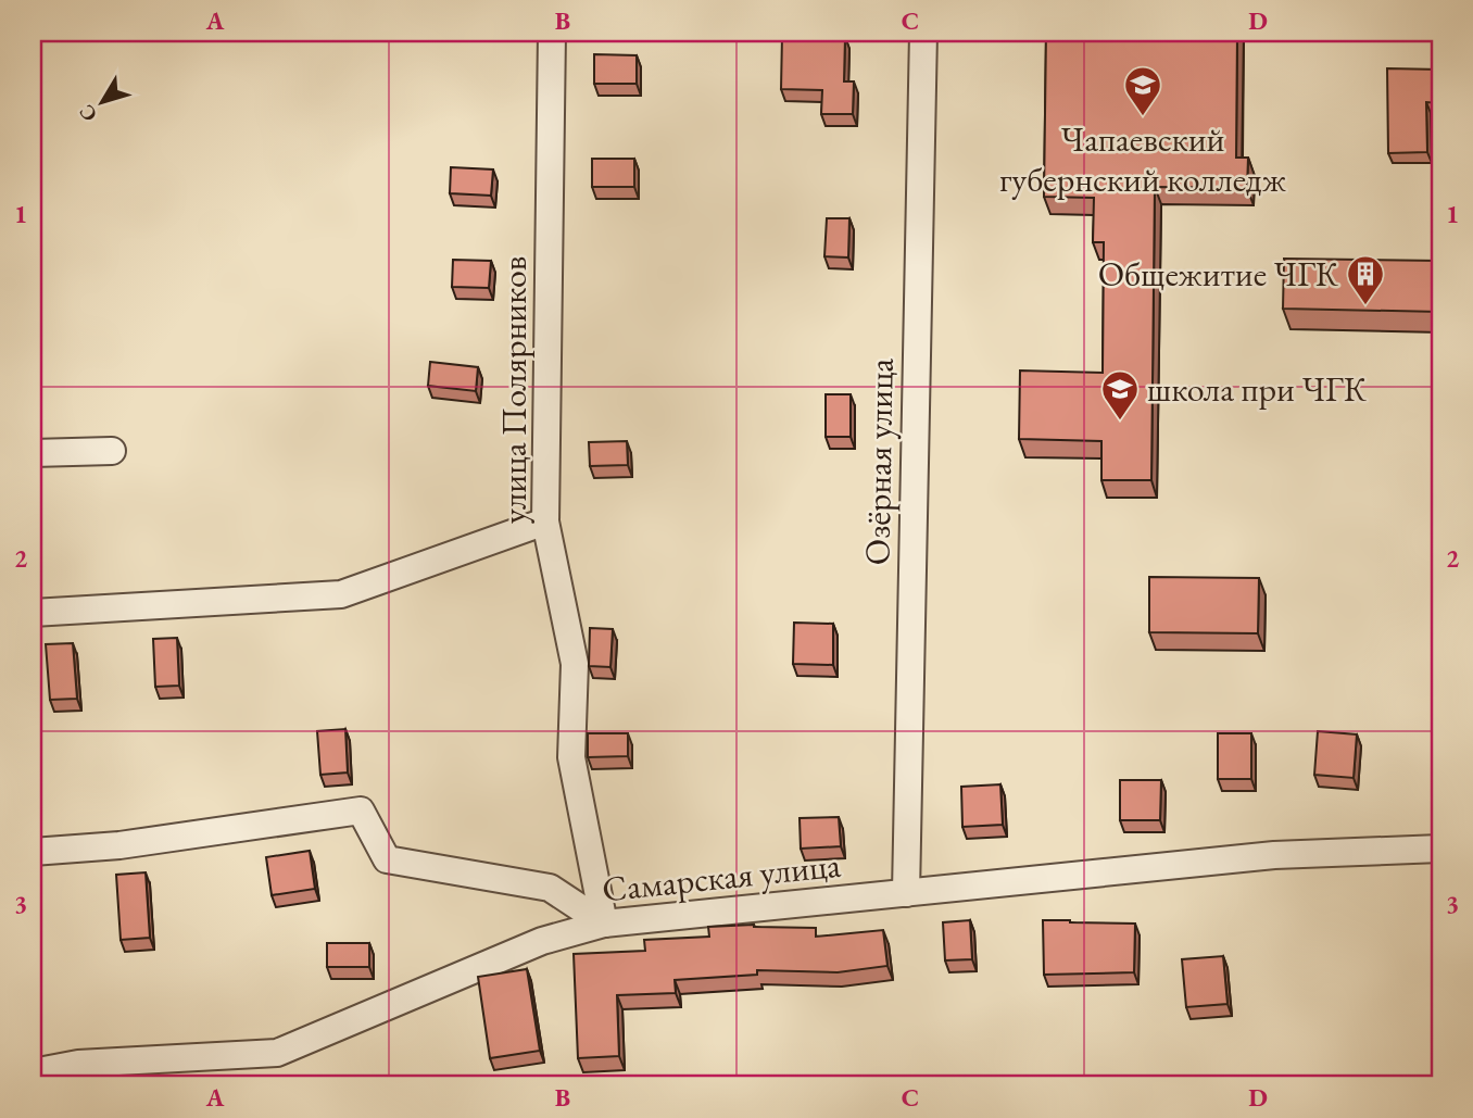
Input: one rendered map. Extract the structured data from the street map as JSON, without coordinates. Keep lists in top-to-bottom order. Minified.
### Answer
{"streets":{"street":["улица Полярников","Озёрная улица","Самарская улица"]},"crossings":[["улица Полярников","Самарская улица"],["Озёрная улица","Самарская улица"]],"places":{"school or university":["Чапаевский губернский колледж","школа при ЧГК"],"building":["Общежитие ЧГК"]},"north":"bottom left","grid":{"columns":["A","B","C","D"],"rows":["1","2","3"]}}
